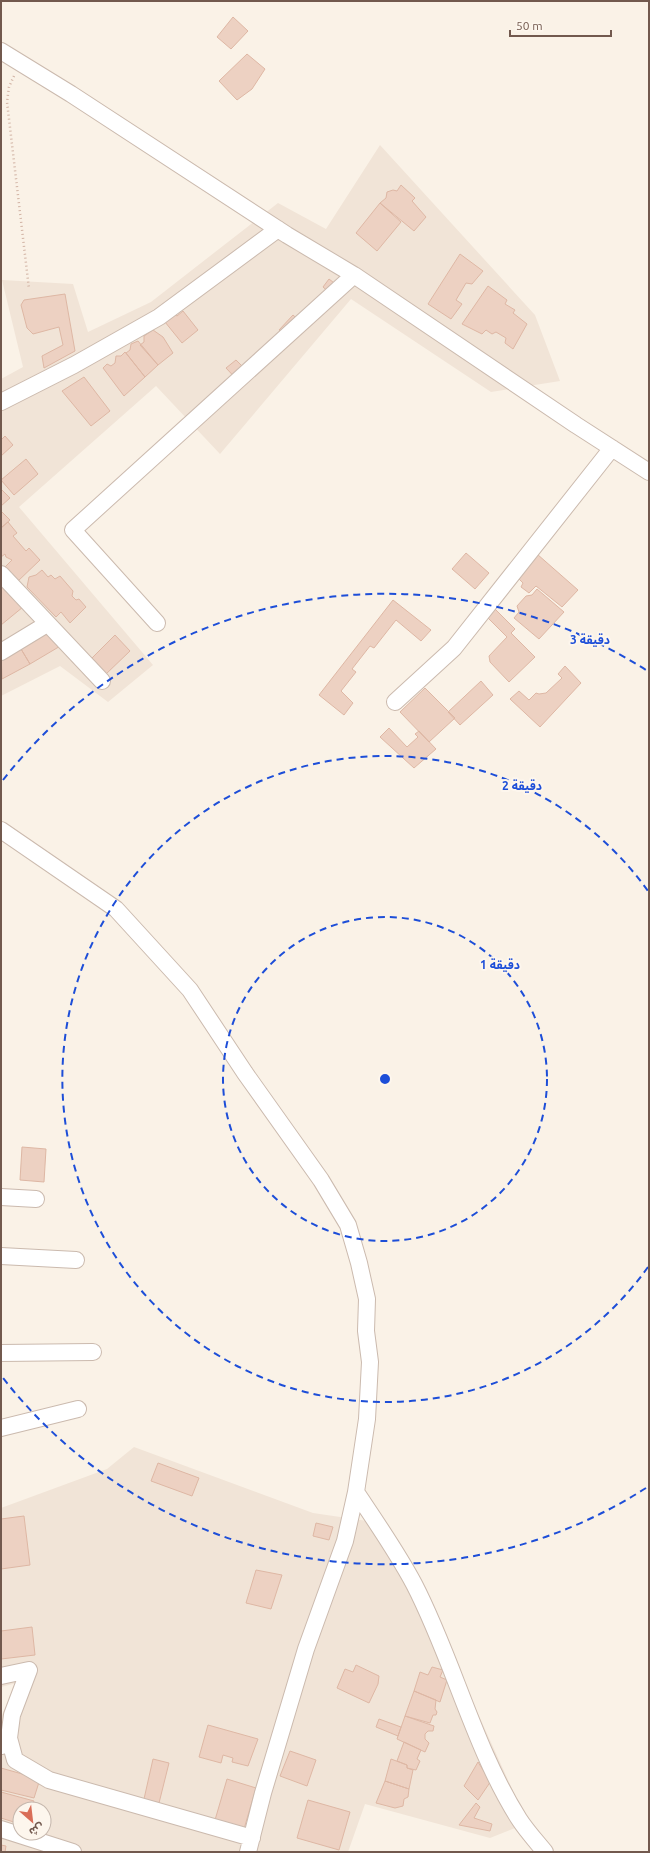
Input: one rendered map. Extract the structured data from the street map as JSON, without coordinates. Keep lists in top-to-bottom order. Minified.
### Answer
{"scale_bar":"50 m","north":"bottom right","rings":["3 دقيقة","2 دقيقة","1 دقيقة"]}
